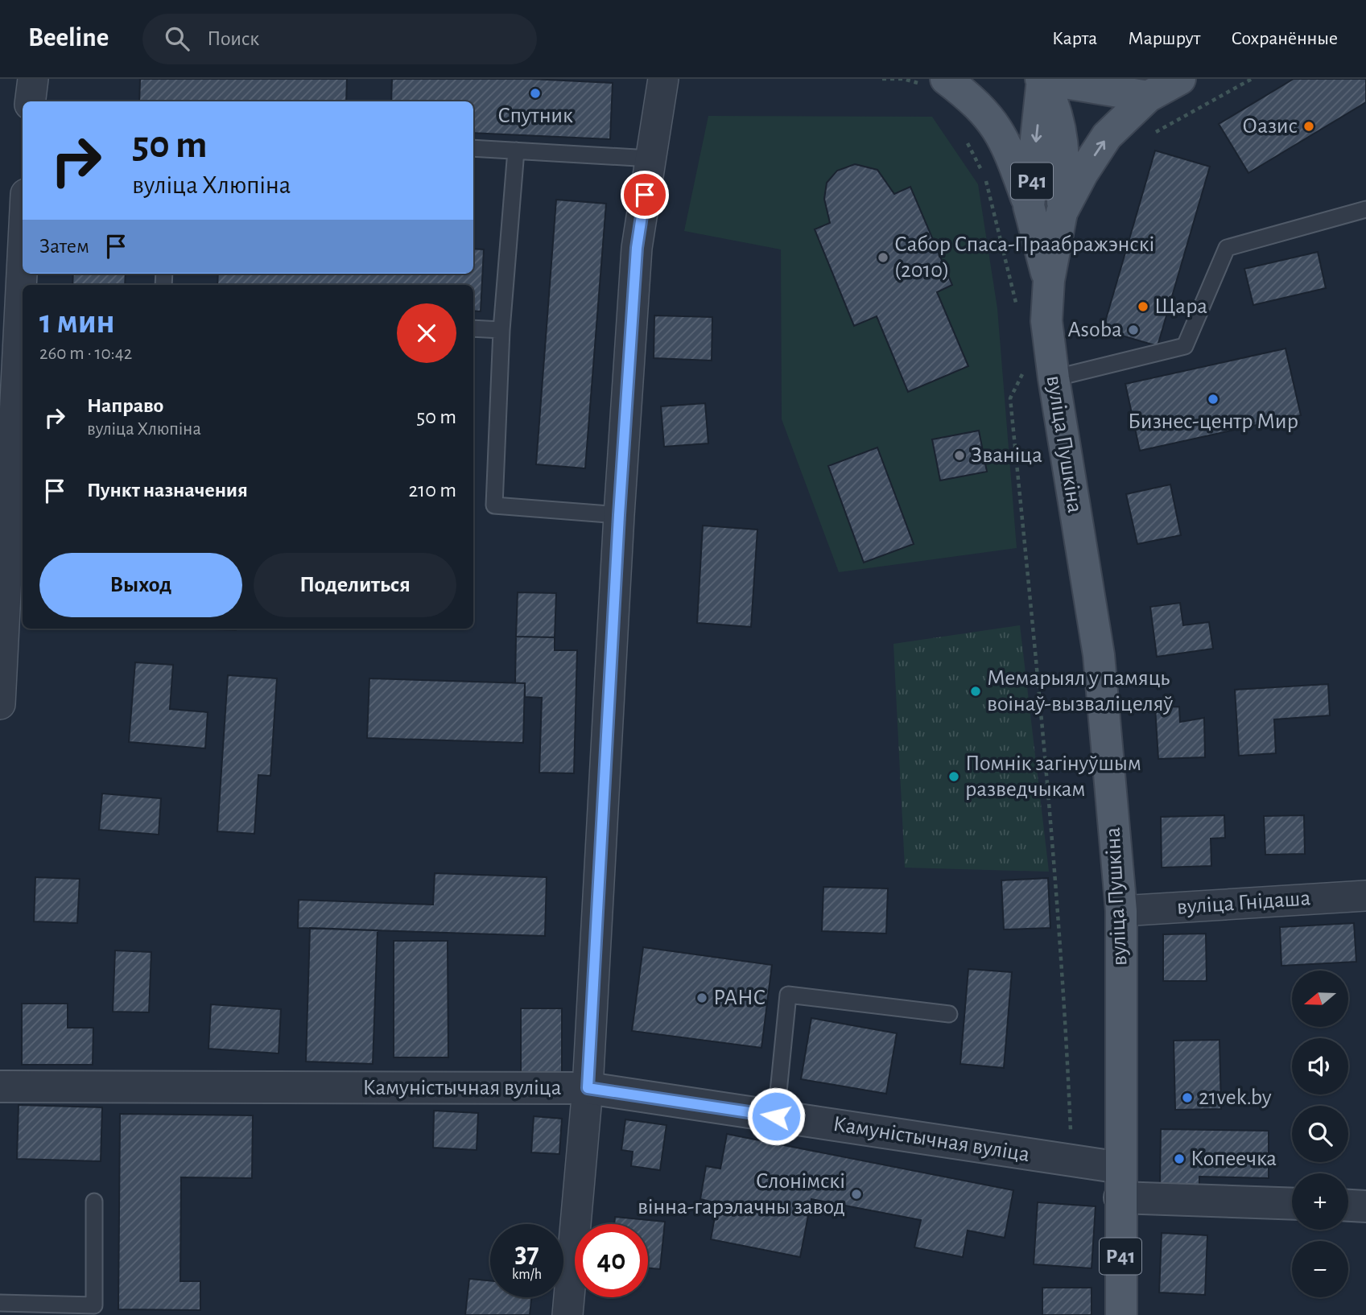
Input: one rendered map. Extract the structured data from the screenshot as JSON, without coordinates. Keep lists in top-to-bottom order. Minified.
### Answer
{"streets":{"main road":["Р41","вуліца Пушкіна"],"street":["вуліца Гнідаша","Камуністычная вуліца"]},"crossings":[["Р41","вуліца Пушкіна"],["вуліца Пушкіна","вуліца Гнідаша"],["вуліца Пушкіна","Камуністычная вуліца"]],"places":["Спутник","Оазис","Сабор Спаса-Праабражэнскі (2010)","Щара","Asoba","Бизнес-центр Мир","Званіца","Мемарыял у памяць воінаў-вызваліцеляў","Помнік загінуўшым разведчыкам","РАНС","21vek.by","Копеечка","Слонімскі вінна-гарэлачны завод"],"north":"left","page":{"header":"Beeline","search":"Поиск","nav":["Карта","Маршрут","Сохранённые"],"turn":["50 m","вуліца Хлюпіна"],"then":"Затем","heading":["1 мин","260 m · 10:42"],"list":[{"name":"Направо","note":"вуліца Хлюпіна","value":"50 m"},{"name":"Пункт назначения","value":"210 m"}],"buttons":["Выход","Поделиться"],"map_buttons":["+","−"],"speed":"37 km/h","limit":"40"}}
